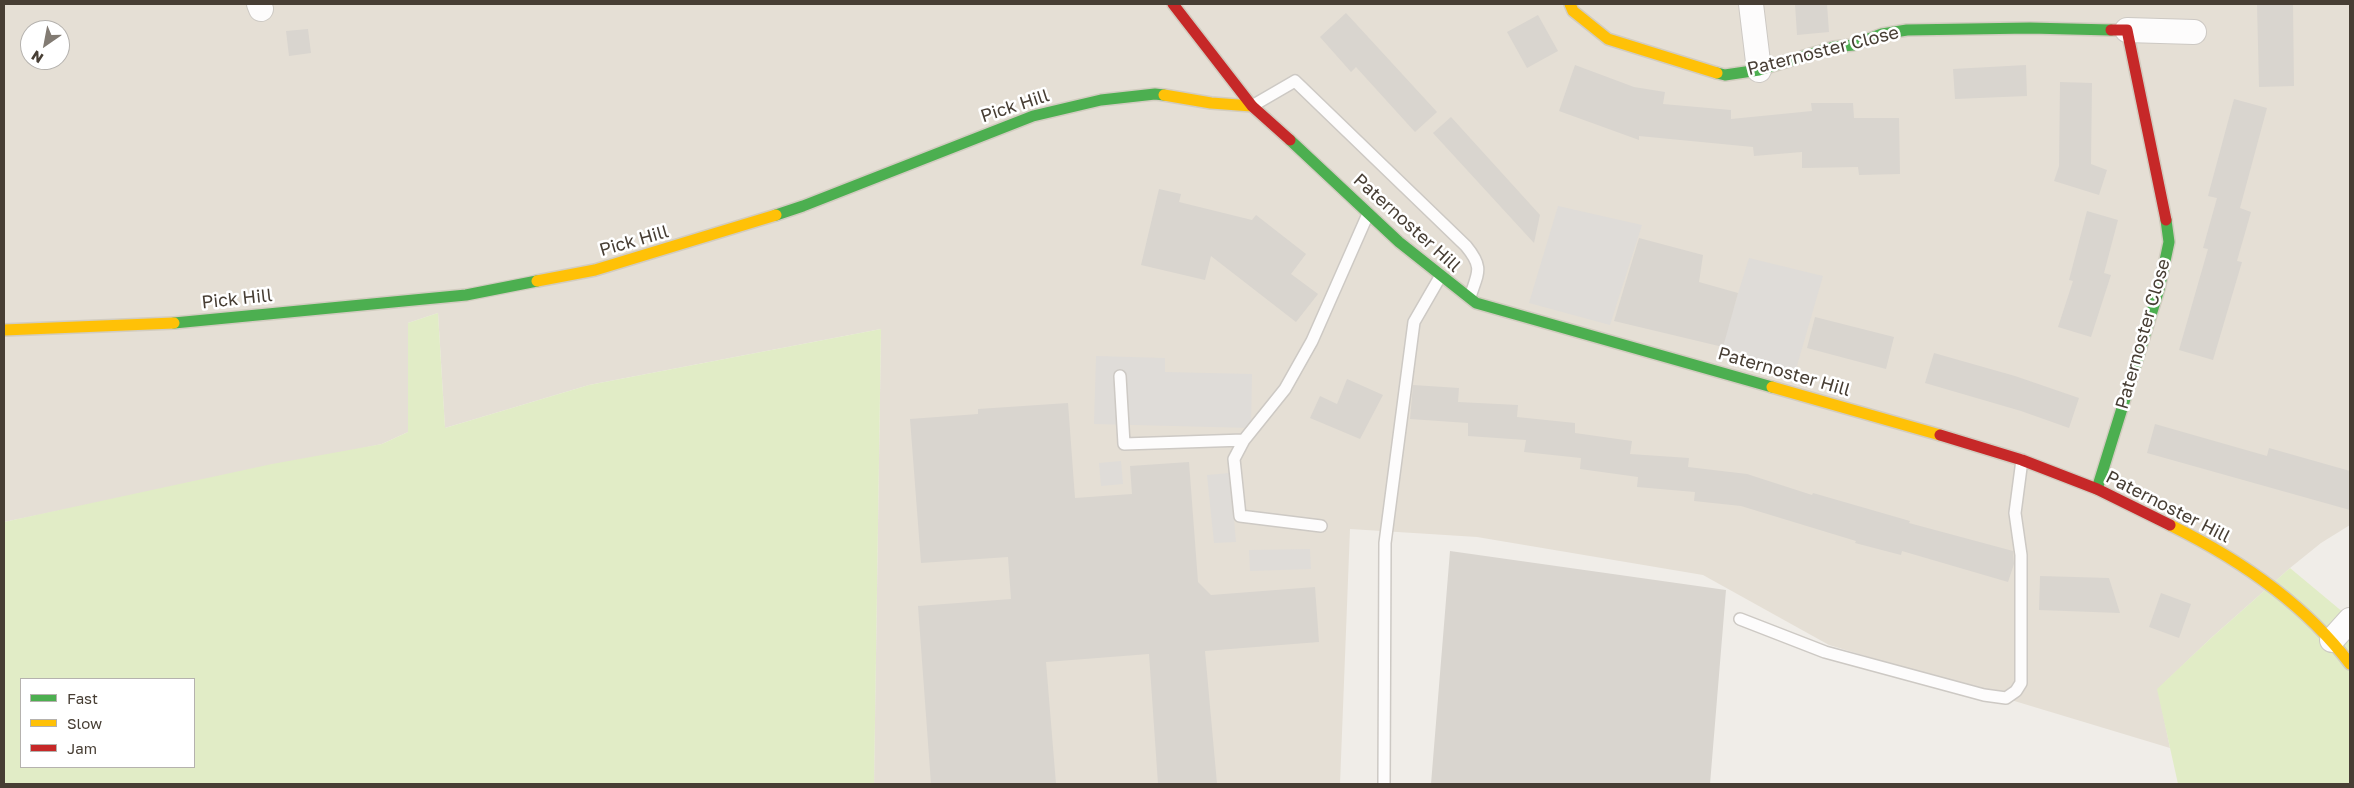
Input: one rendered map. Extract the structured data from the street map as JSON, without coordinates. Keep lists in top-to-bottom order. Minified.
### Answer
{"streets":{"street":["Paternoster Close","Pick Hill","Paternoster Hill"]},"crossings":[["Paternoster Close","Paternoster Hill"],["Pick Hill","Paternoster Hill"]],"legend":["Fast","Slow","Jam"],"north":"bottom left"}
